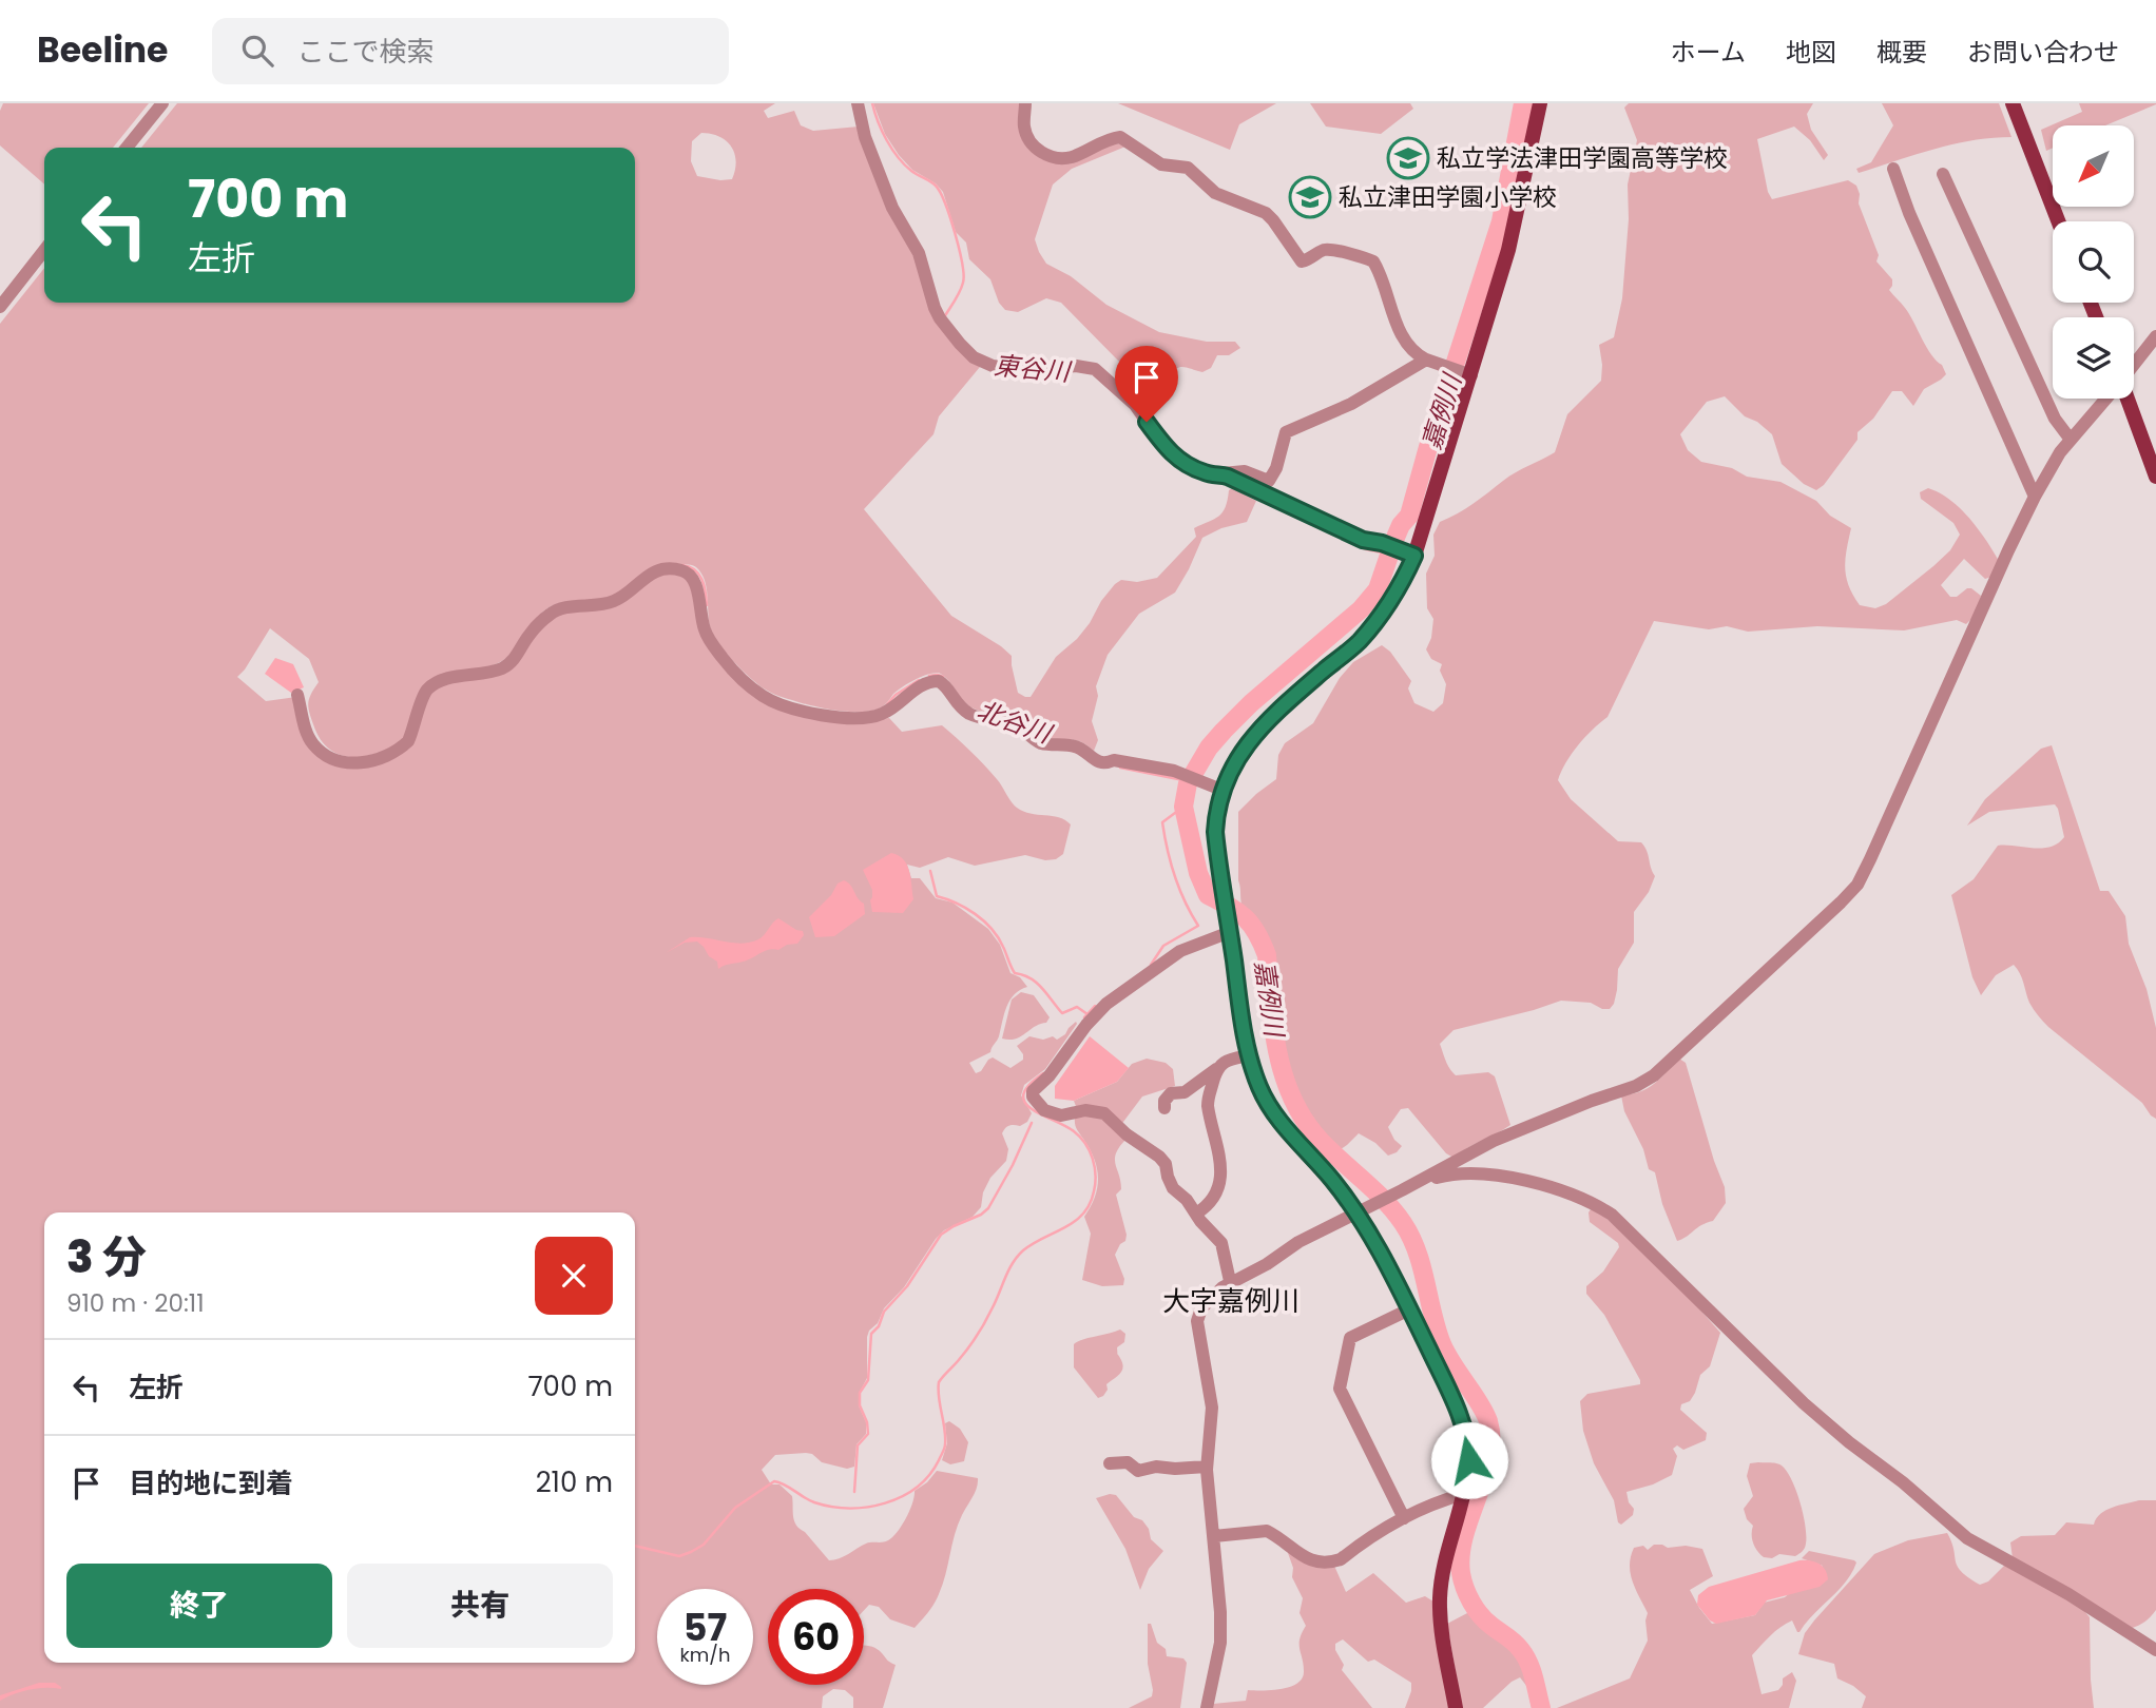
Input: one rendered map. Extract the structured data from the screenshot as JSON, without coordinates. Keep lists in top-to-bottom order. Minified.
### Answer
{"districts":["大字嘉例川"],"water":["東谷川","嘉例川","北谷川"],"places":{"school or university":["私立学法津田学園高等学校","私立津田学園小学校"]},"north":"bottom left","page":{"header":"Beeline","search":"ここで検索","nav":["ホーム","地図","概要","お問い合わせ"],"turn":["700 m","左折"],"heading":["3 分","910 m · 20:11"],"list":[{"name":"左折","value":"700 m"},{"name":"目的地に到着","value":"210 m"}],"buttons":["終了","共有"],"speed":"57 km/h","limit":"60"}}
